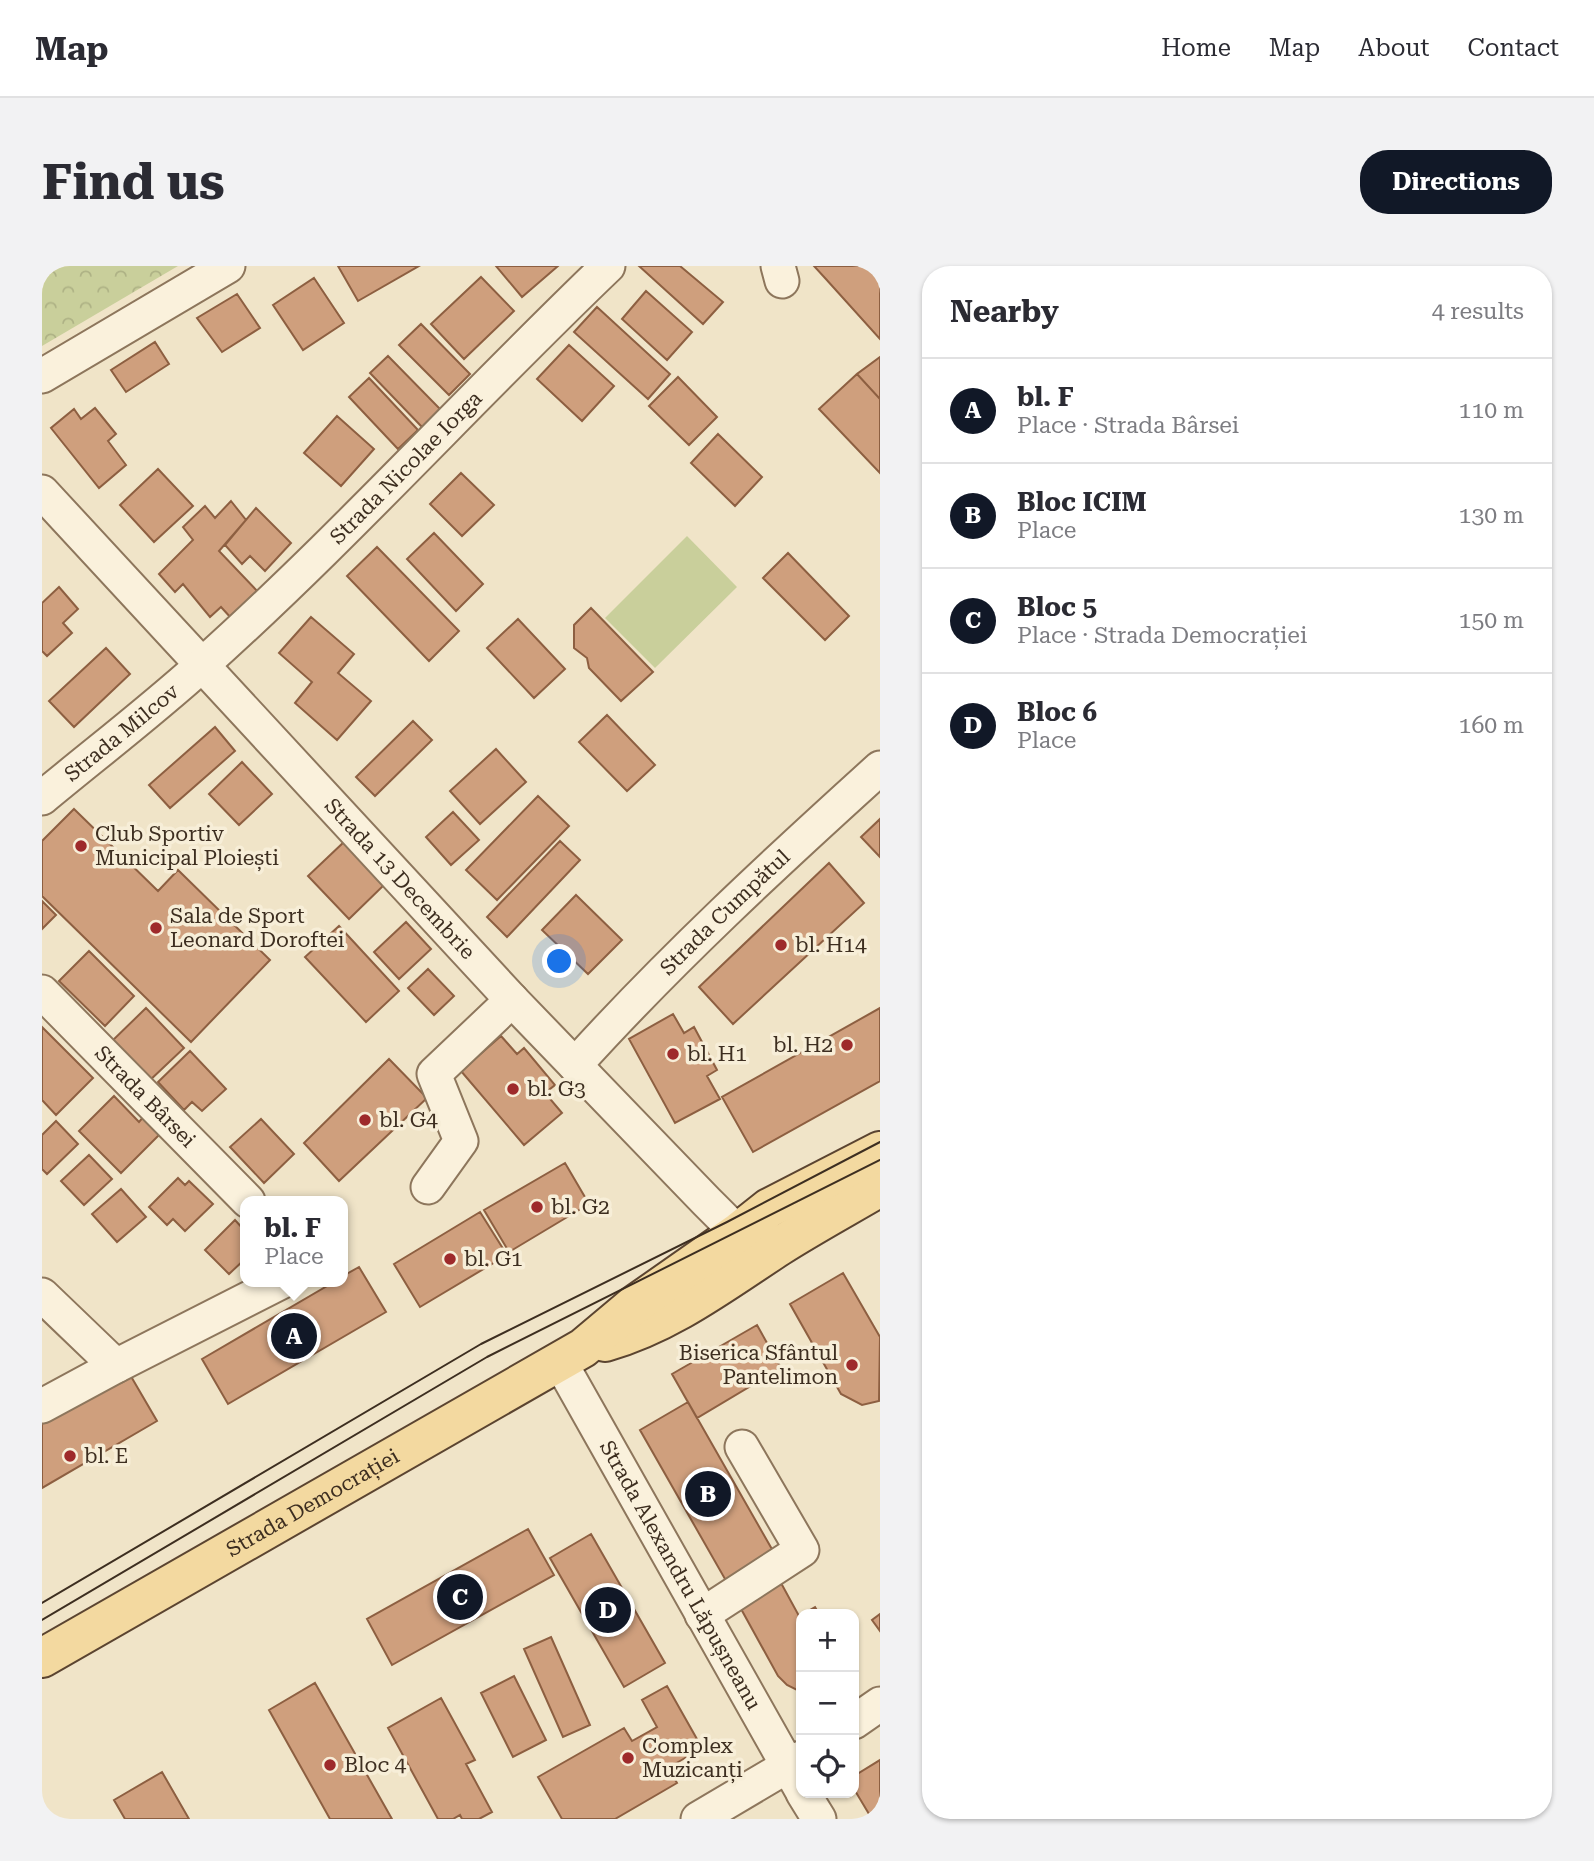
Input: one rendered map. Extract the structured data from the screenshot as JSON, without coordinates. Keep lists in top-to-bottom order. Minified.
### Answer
{"streets":{"main road":["Strada Democrației"],"street":["Strada Nicolae Iorga","Strada Milcov","Strada 13 Decembrie","Strada Cumpătul","Strada Bârsei","Strada Alexandru Lăpușneanu"]},"crossings":[["Strada Nicolae Iorga","Strada Milcov"],["Strada Nicolae Iorga","Strada 13 Decembrie"],["Strada Milcov","Strada 13 Decembrie"],["Strada 13 Decembrie","Strada Cumpătul"],["Strada 13 Decembrie","Strada Democrației"],["Strada Democrației","Strada Alexandru Lăpușneanu"]],"places":["Club Sportiv Municipal Ploiești","Sala de Sport Leonard Doroftei","bl. H14","bl. H2","bl. H1","bl. G3","bl. G4","bl. G2","bl. G1","Biserica Sfântul Pantelimon","bl. E","Complex Muzicanți","Bloc 4"],"page":{"header":"Map","nav":["Home","Map","About","Contact"],"buttons":"Directions","title":"Find us","heading":["Nearby","4 results"],"list":[{"mark":"A","name":"bl. F","note":"Place · Strada Bârsei","value":"110 m"},{"mark":"B","name":"Bloc ICIM","note":"Place","value":"130 m"},{"mark":"C","name":"Bloc 5","note":"Place · Strada Democrației","value":"150 m"},{"mark":"D","name":"Bloc 6","note":"Place","value":"160 m"}],"popup":["bl. F","Place"],"pins":["A","B","C","D"],"map_buttons":["+","−"]}}
